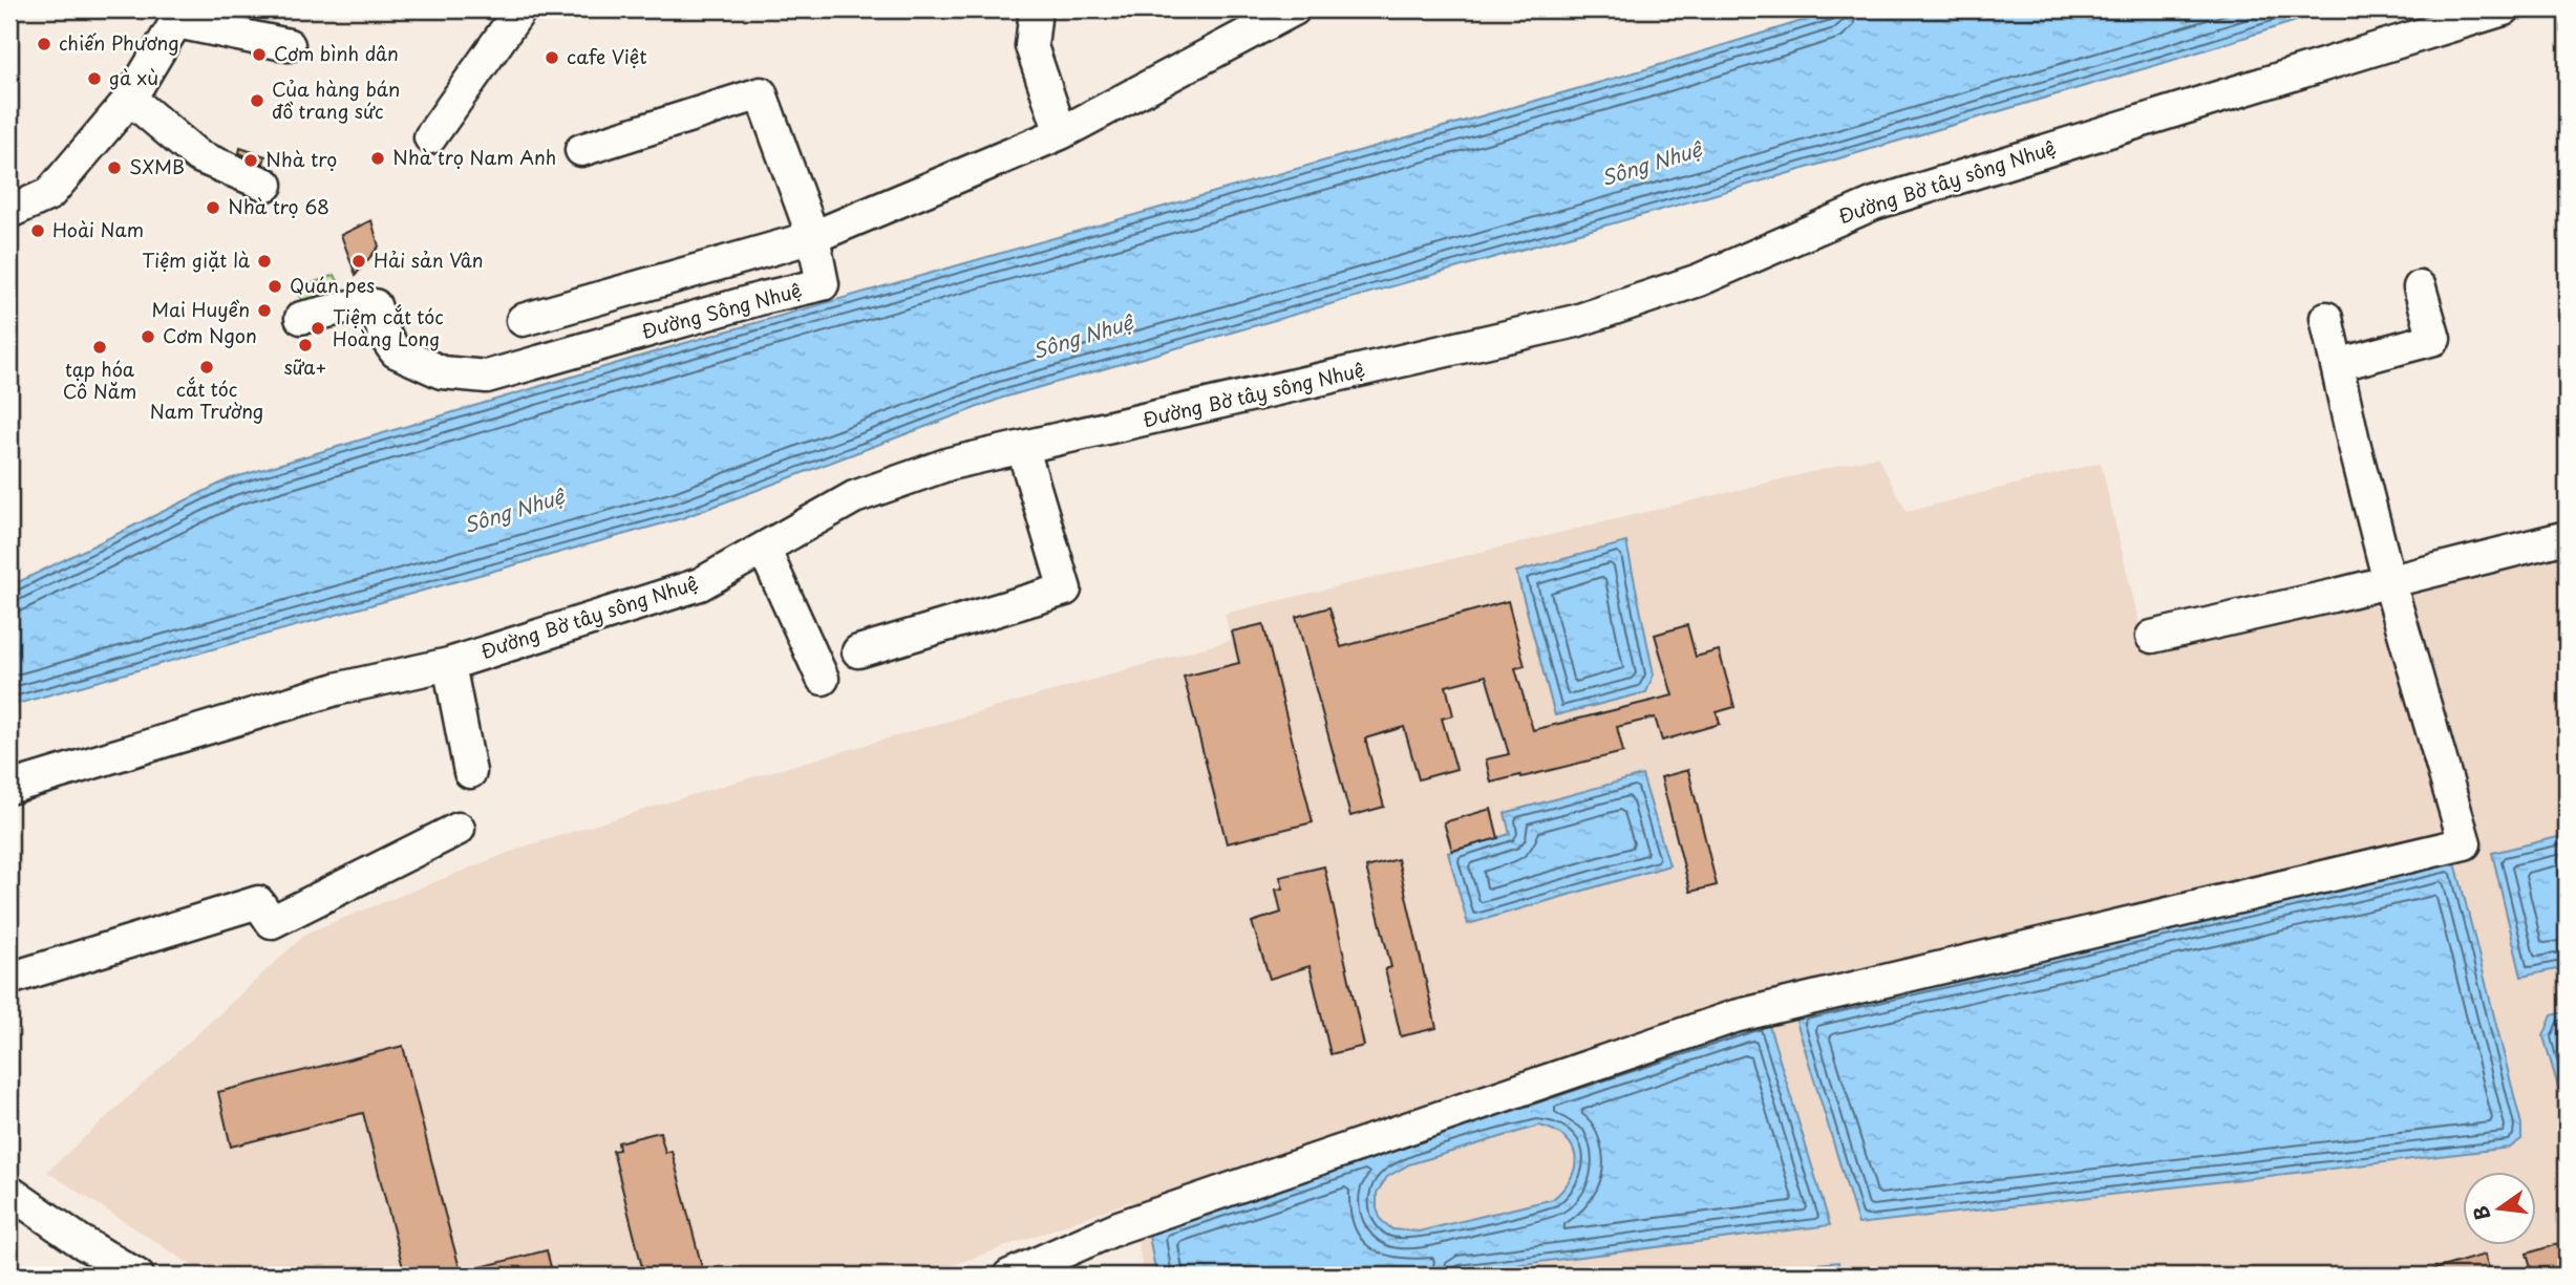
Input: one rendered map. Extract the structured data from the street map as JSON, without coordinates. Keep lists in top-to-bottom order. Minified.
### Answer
{"streets":{"street":["Đường Bờ tây sông Nhuệ","Đường Sông Nhuệ"]},"water":["Sông Nhuệ"],"places":["chiến Phương","Cơm bình dân","cafe Việt","gà xù","Của hàng bán đồ trang sức","Nhà trọ Nam Anh","Nhà trọ","SXMB","Nhà trọ 68","Hoài Nam","Tiệm giặt là","Hải sản Vân","Quán pes","Mai Huyền","Tiệm cắt tóc Hoàng Long","Cơm Ngon","sữa+","tạp hóa Cô Năm","cắt tóc Nam Trường"],"north":"left"}
